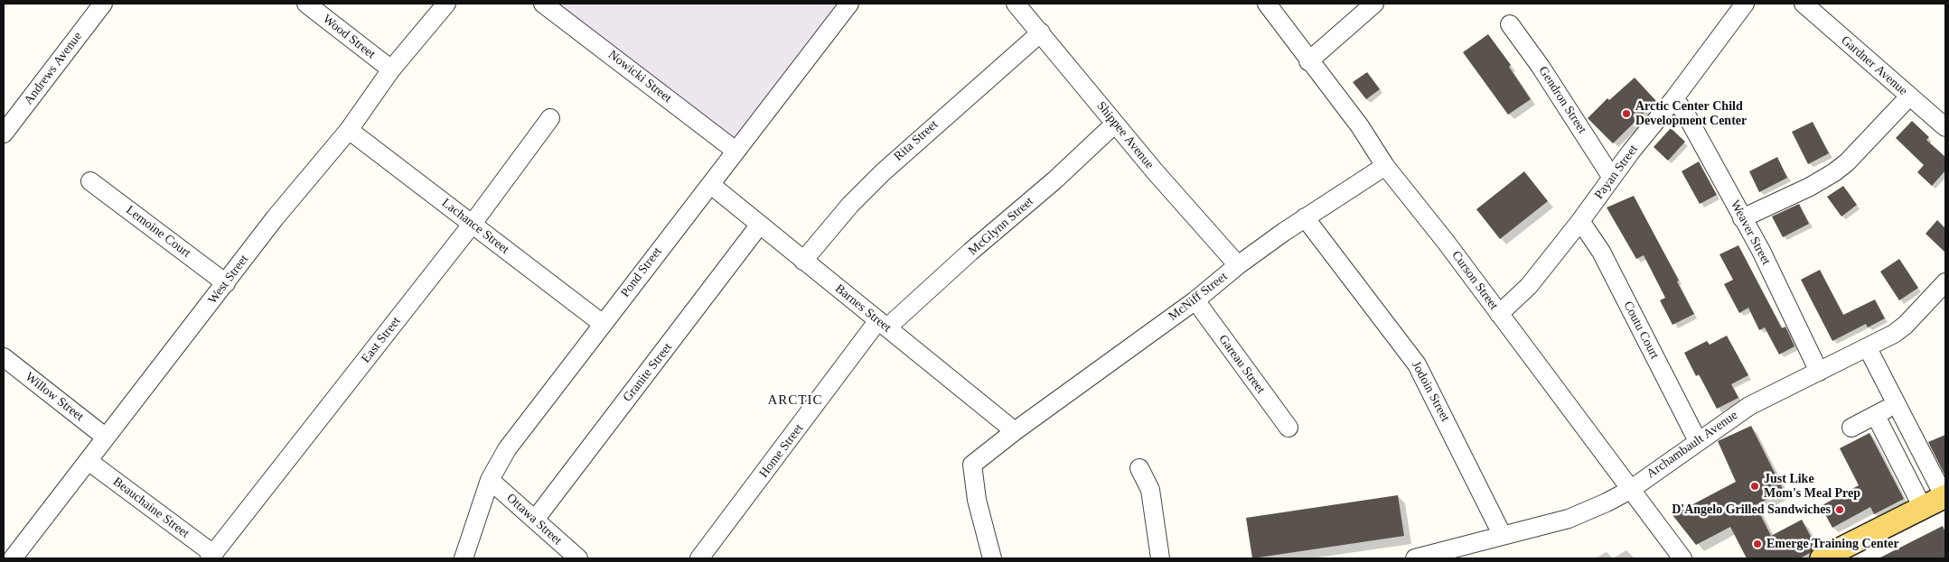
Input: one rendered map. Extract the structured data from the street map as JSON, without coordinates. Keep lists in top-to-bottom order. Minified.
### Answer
{"streets":{"street":["Wood Street","Gardner Avenue","Andrews Avenue","Nowicki Street","Gendron Street","Shippee Avenue","Rita Street","Payan Street","Lachance Street","McGlynn Street","Lemoine Court","Weaver Street","Pond Street","West Street","Curson Street","McNiff Street","Barnes Street","Coutu Court","East Street","Gareau Street","Granite Street","Jodoin Street","Willow Street","Archambault Avenue","Home Street","Beauchaine Street","Ottawa Street"]},"crossings":[["Wood Street","West Street"],["Nowicki Street","Pond Street"],["Gendron Street","Payan Street"],["Shippee Avenue","Rita Street"],["Shippee Avenue","McGlynn Street"],["Shippee Avenue","McNiff Street"],["Rita Street","Barnes Street"],["Payan Street","Weaver Street"],["Payan Street","Curson Street"],["Payan Street","Coutu Court"],["Lachance Street","Pond Street"],["Lachance Street","West Street"],["Lachance Street","East Street"],["McGlynn Street","Barnes Street"],["McGlynn Street","Home Street"],["Lemoine Court","West Street"],["Weaver Street","Archambault Avenue"],["Pond Street","Barnes Street"],["Pond Street","Ottawa Street"],["West Street","Willow Street"],["West Street","Beauchaine Street"],["Curson Street","McNiff Street"],["Curson Street","Archambault Avenue"],["McNiff Street","Barnes Street"],["McNiff Street","Gareau Street"],["McNiff Street","Jodoin Street"],["Barnes Street","Granite Street"],["Barnes Street","Home Street"],["Coutu Court","Archambault Avenue"],["East Street","Beauchaine Street"],["Granite Street","Ottawa Street"],["Jodoin Street","Archambault Avenue"]],"districts":["ARCTIC"],"places":["Arctic Center Child Development Center","Just Like Mom's Meal Prep","D'Angelo Grilled Sandwiches","Emerge Training Center"]}
